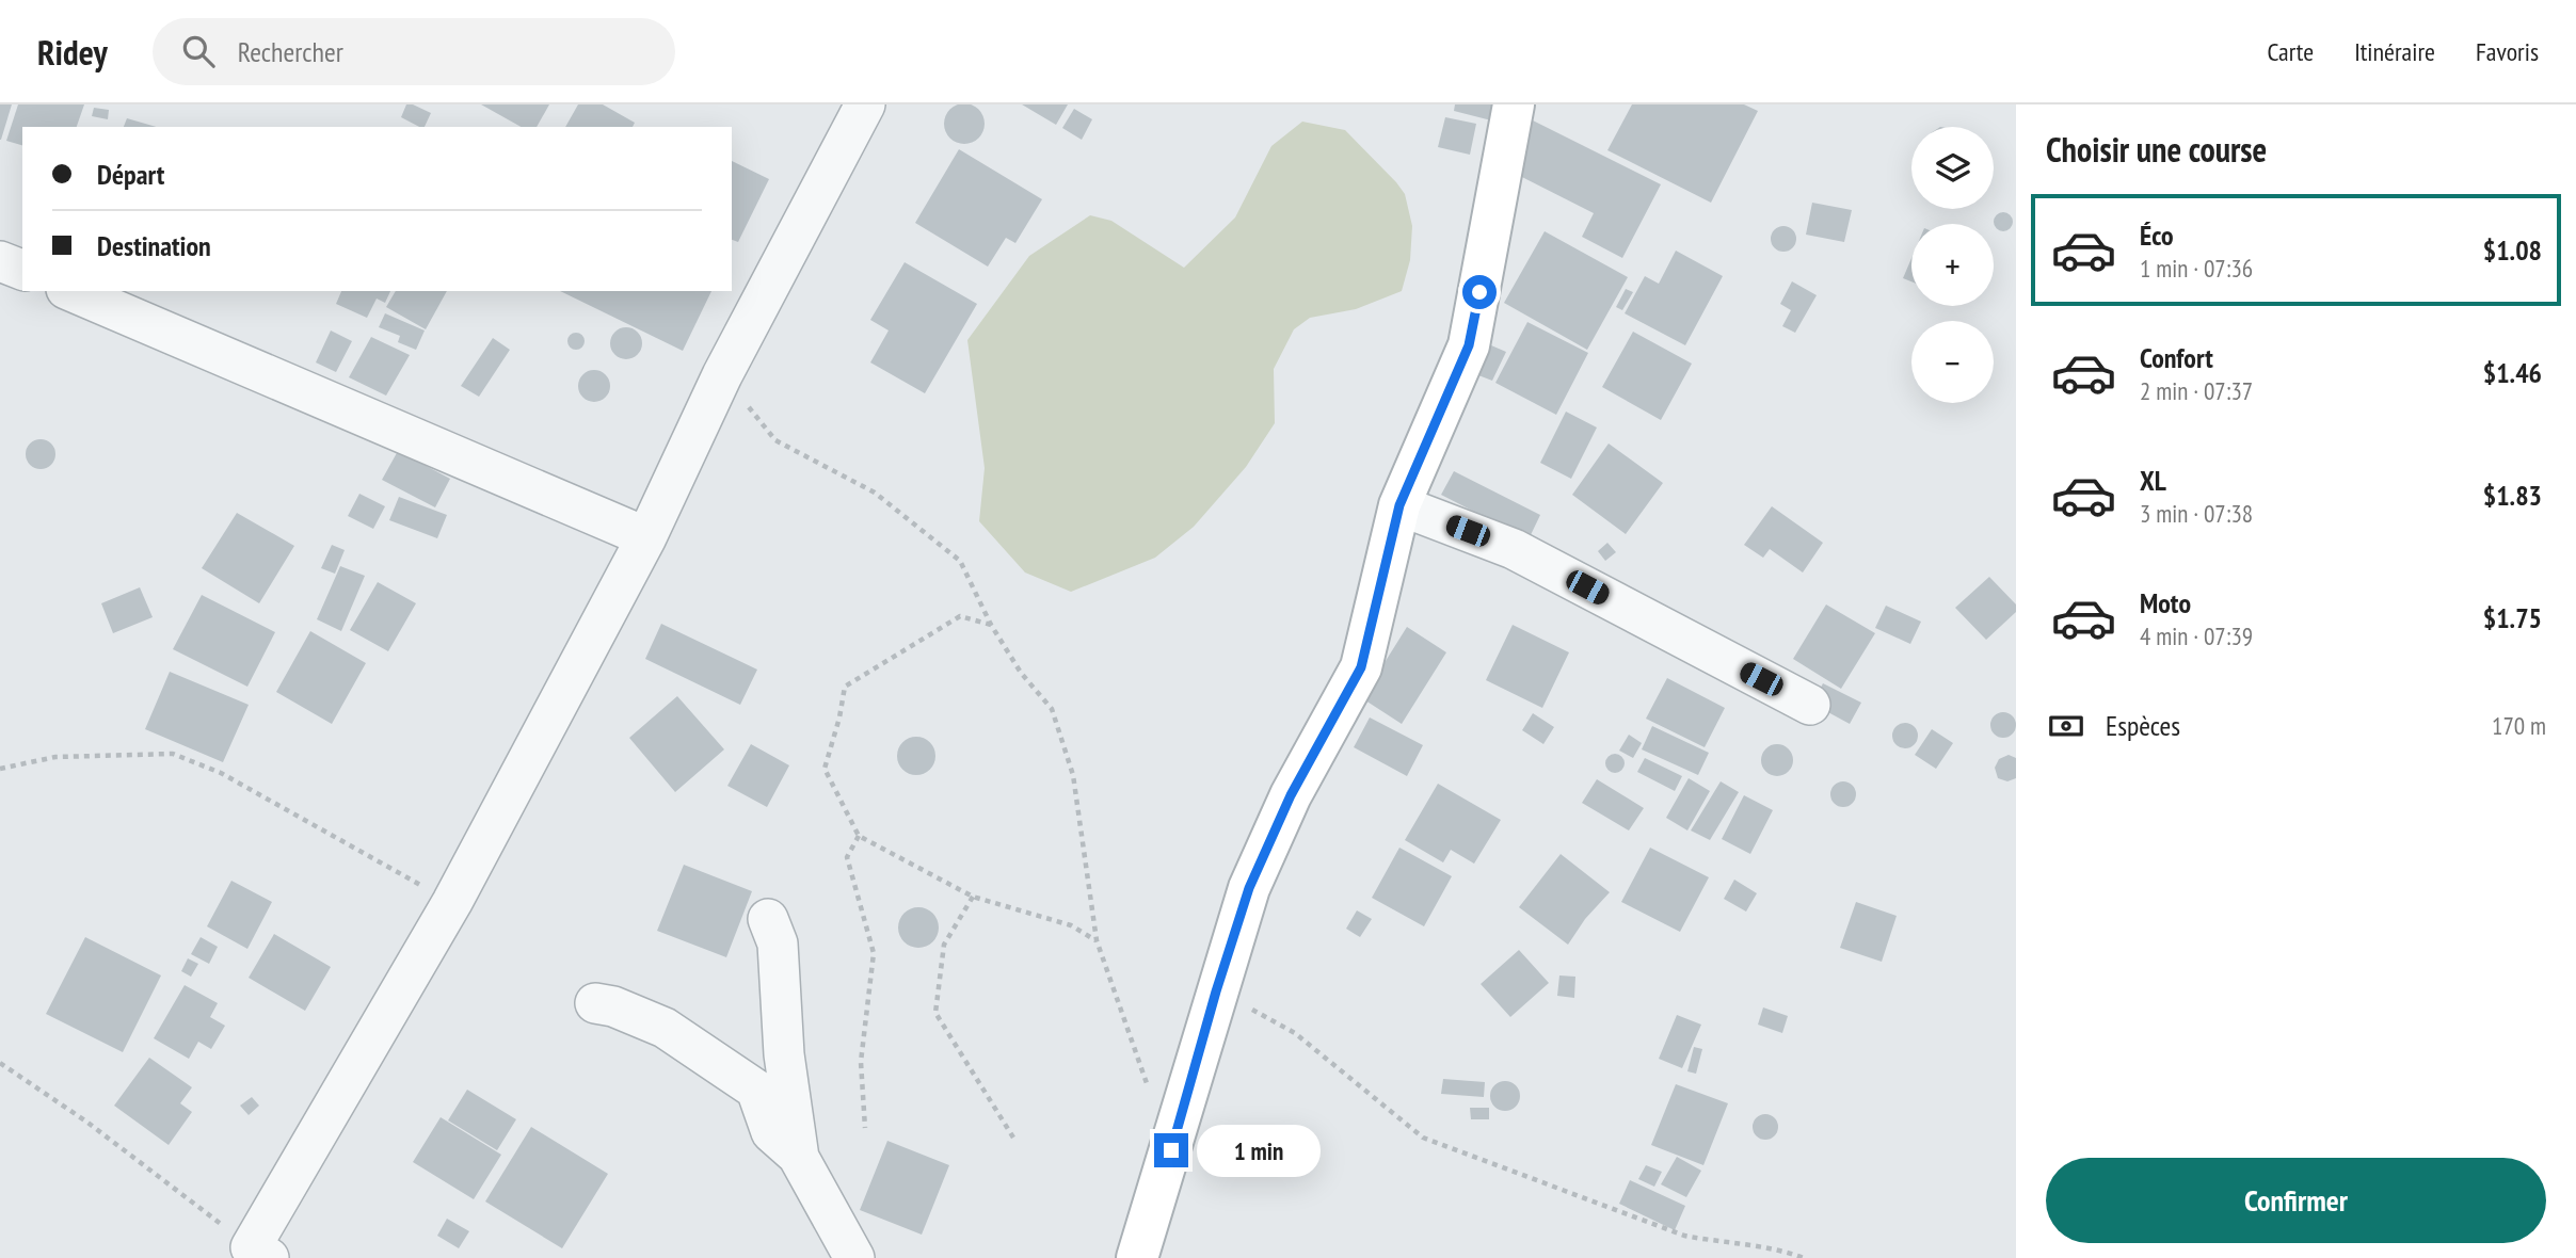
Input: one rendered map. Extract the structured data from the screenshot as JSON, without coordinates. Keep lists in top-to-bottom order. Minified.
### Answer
{"page":{"header":"Ridey","search":"Rechercher","nav":["Carte","Itinéraire","Favoris"],"heading":"Choisir une course","map_buttons":["+","−"],"banner":["Départ","Destination"],"list":[{"name":"Éco","note":"1 min · 07:36","value":"$1.08"},{"name":"Confort","note":"2 min · 07:37","value":"$1.46"},{"name":"XL","note":"3 min · 07:38","value":"$1.83"},{"name":"Moto","note":"4 min · 07:39","value":"$1.75"}],"pay":["Espèces","170 m"],"bubble":"1 min","buttons":"Confirmer"}}
